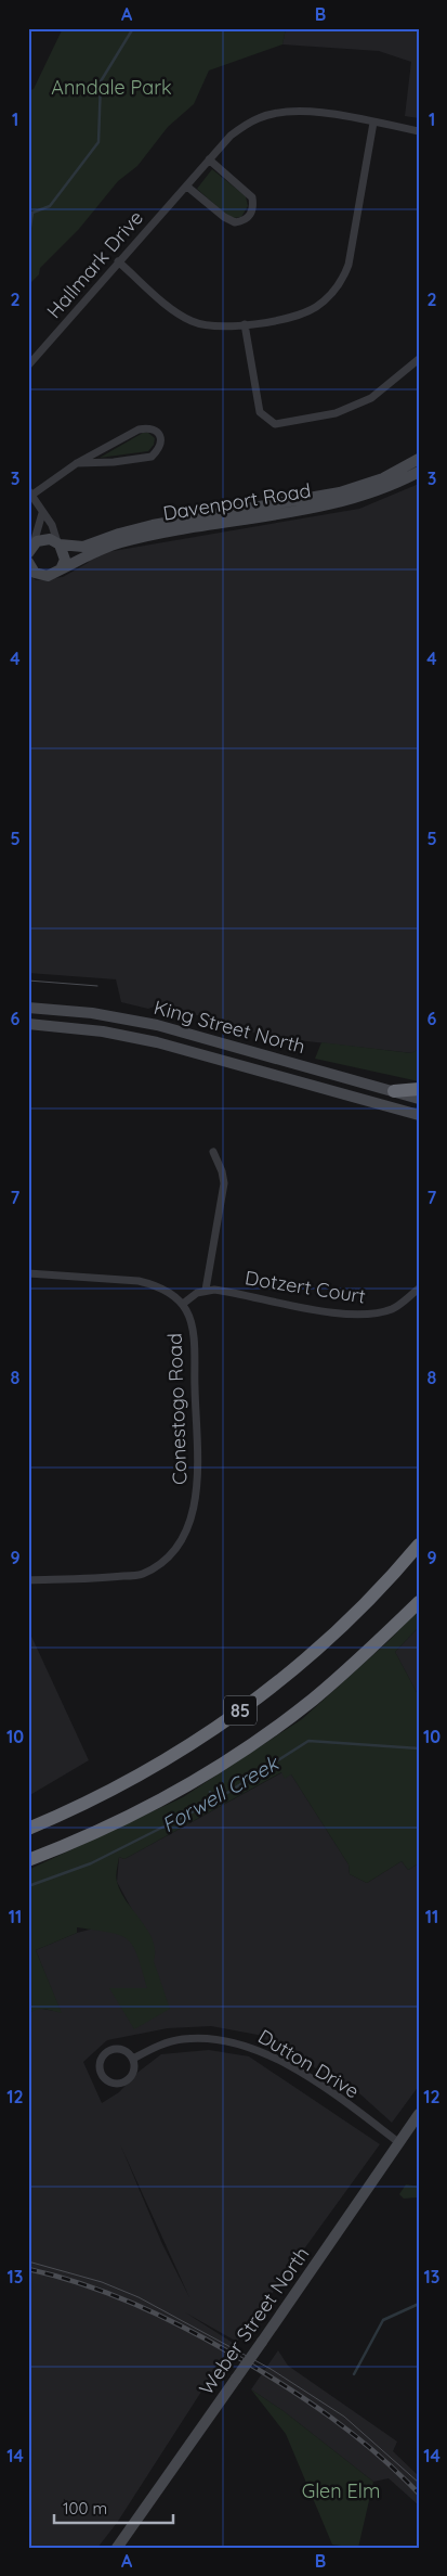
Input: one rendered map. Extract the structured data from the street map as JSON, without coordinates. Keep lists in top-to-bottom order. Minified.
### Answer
{"streets":{"highway":["85"],"main road":["Davenport Road","King Street North","Weber Street North"],"street":["Hallmark Drive","Dotzert Court","Conestogo Road","Dutton Drive"]},"crossings":[["Dutton Drive","Weber Street North"]],"water":["Forwell Creek"],"parks":["Anndale Park","Glen Elm"],"scale_bar":"100 m","grid":{"columns":["A","B"],"rows":["1","2","3","4","5","6","7","8","9","10","11","12","13","14"]}}
